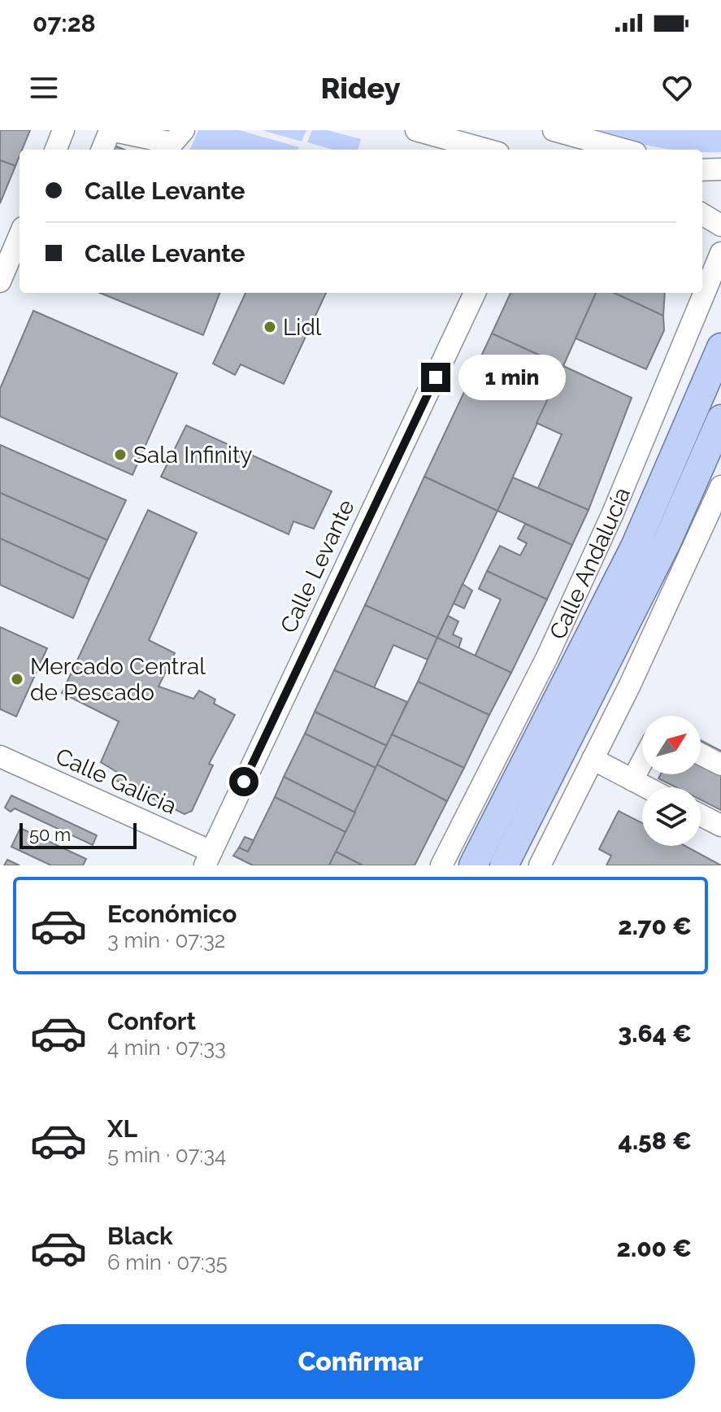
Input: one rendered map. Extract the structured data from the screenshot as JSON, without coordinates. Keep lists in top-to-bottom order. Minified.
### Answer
{"streets":{"main road":["Calle Andalucía"],"street":["Calle Levante","Calle Galicia"]},"crossings":[["Calle Levante","Calle Galicia"]],"places":["Lidl","Sala Infinity","Mercado Central de Pescado"],"scale_bar":"50 m","north":"top right","page":{"status":"07:28","header":"Ridey","banner":["Calle Levante","Calle Levante"],"bubble":"1 min","scale":"50 m","list":[{"name":"Económico","note":"3 min · 07:32","value":"2.70 €"},{"name":"Confort","note":"4 min · 07:33","value":"3.64 €"},{"name":"XL","note":"5 min · 07:34","value":"4.58 €"},{"name":"Black","note":"6 min · 07:35","value":"2.00 €"}],"buttons":"Confirmar"}}
